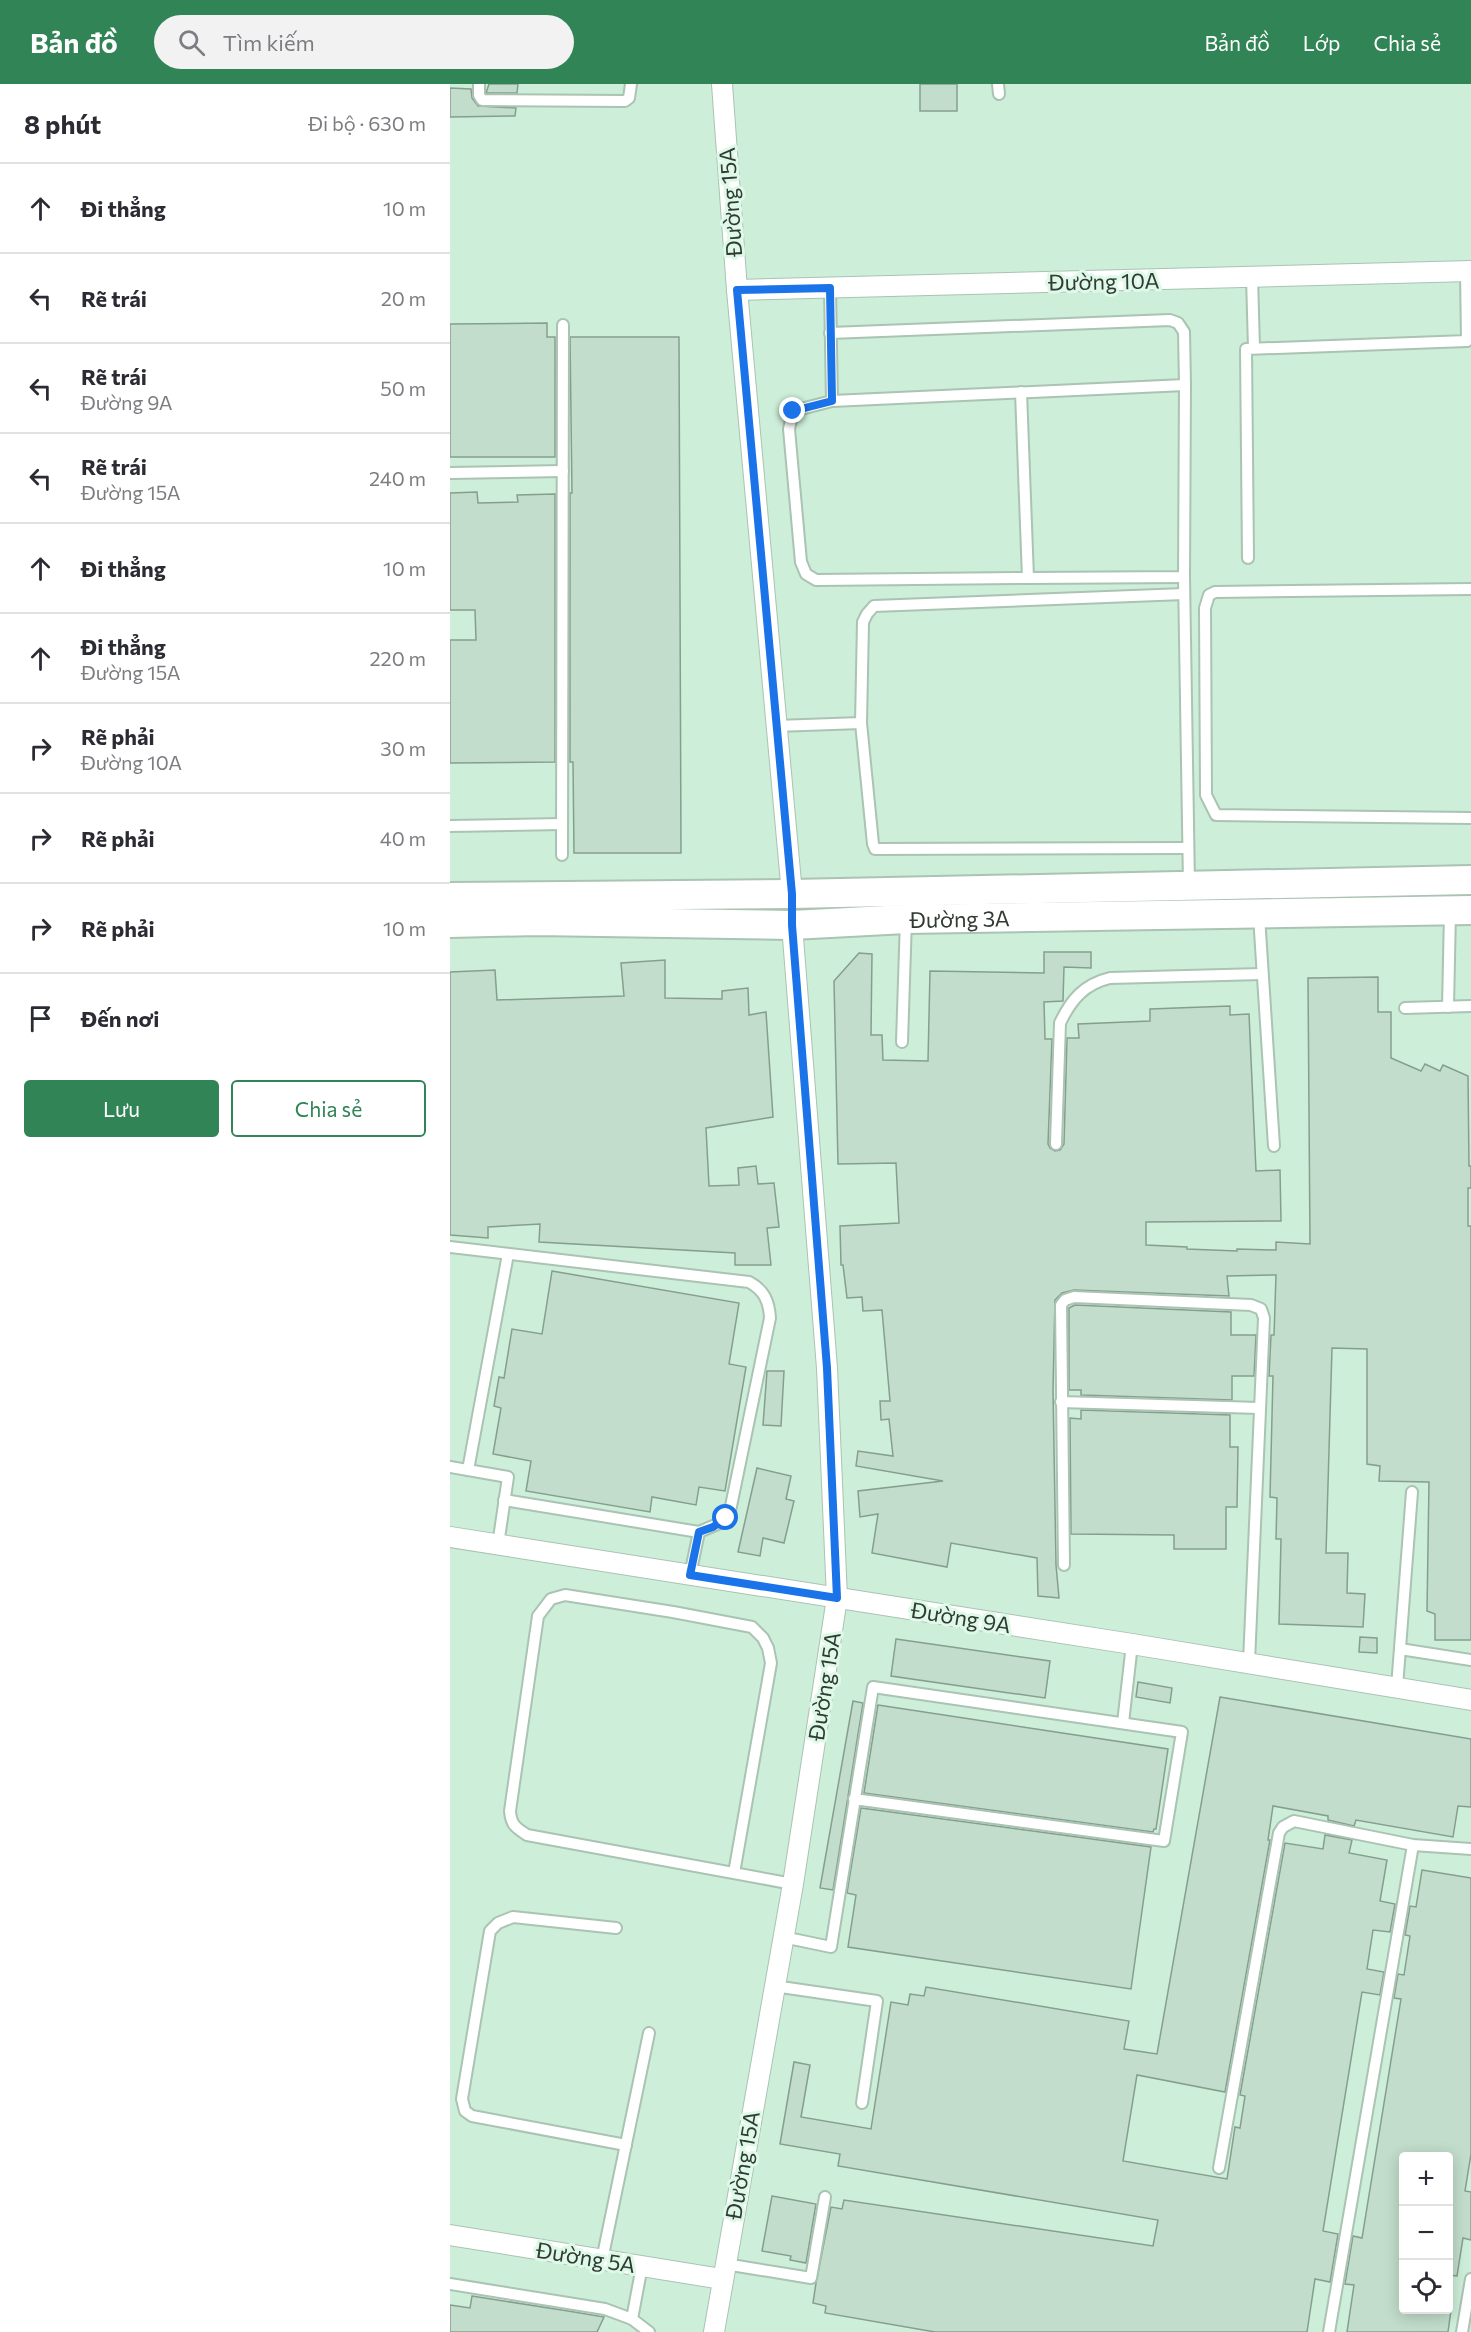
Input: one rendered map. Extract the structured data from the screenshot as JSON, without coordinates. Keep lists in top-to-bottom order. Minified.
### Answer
{"streets":{"street":["Đường 15A","Đường 10A","Đường 3A","Đường 9A","Đường 5A"]},"crossings":[["Đường 15A","Đường 10A"],["Đường 15A","Đường 3A"],["Đường 15A","Đường 9A"],["Đường 15A","Đường 5A"]],"page":{"header":"Bản đồ","search":"Tìm kiếm","nav":["Bản đồ","Lớp","Chia sẻ"],"heading":["8 phút","Đi bộ · 630 m"],"list":[["Đi thẳng","10 m"],["Rẽ trái","20 m"],["Rẽ trái","Đường 9A","50 m"],["Rẽ trái","Đường 15A","240 m"],["Đi thẳng","10 m"],["Đi thẳng","Đường 15A","220 m"],["Rẽ phải","Đường 10A","30 m"],["Rẽ phải","40 m"],["Rẽ phải","10 m"],"Đến nơi"],"buttons":["Lưu","Chia sẻ"],"map_buttons":["+","−"]}}
